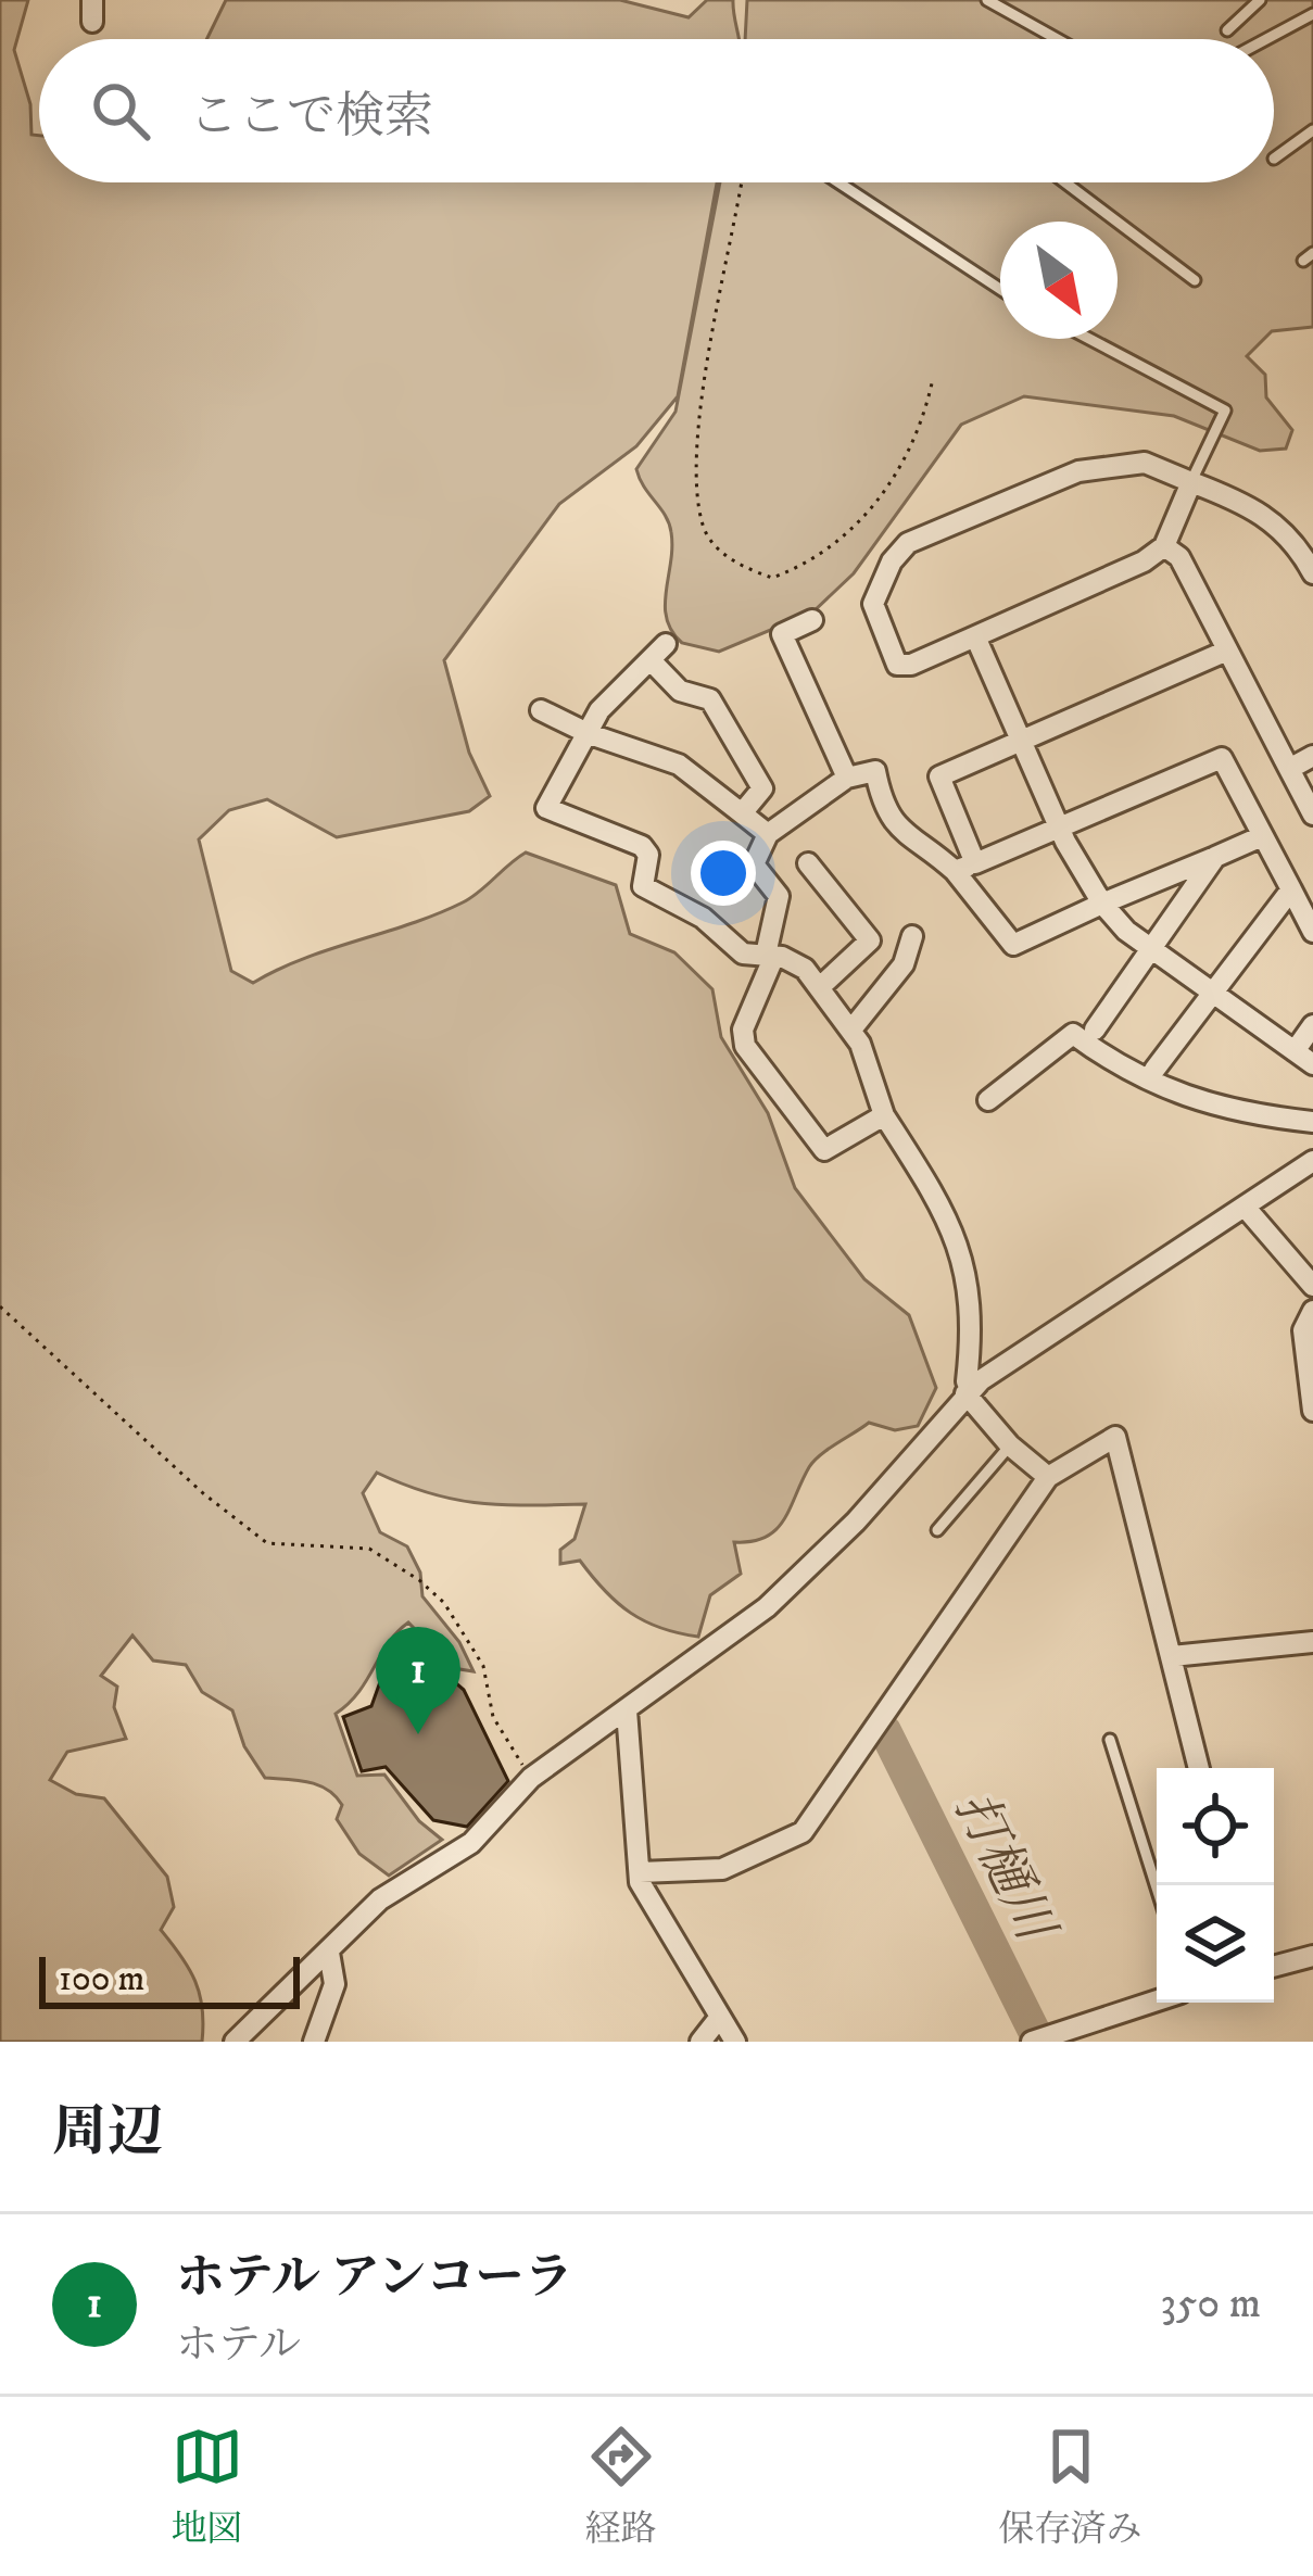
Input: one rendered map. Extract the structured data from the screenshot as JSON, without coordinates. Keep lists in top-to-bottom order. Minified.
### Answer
{"water":["打樋川"],"scale_bar":"100 m","north":"bottom right","page":{"search":"ここで検索","pins":"1","scale":"100 m","heading":"周辺","list":[{"mark":"1","name":"ホテル アンコーラ","note":"ホテル","value":"350 m"}],"nav":["地図","経路","保存済み"]}}
